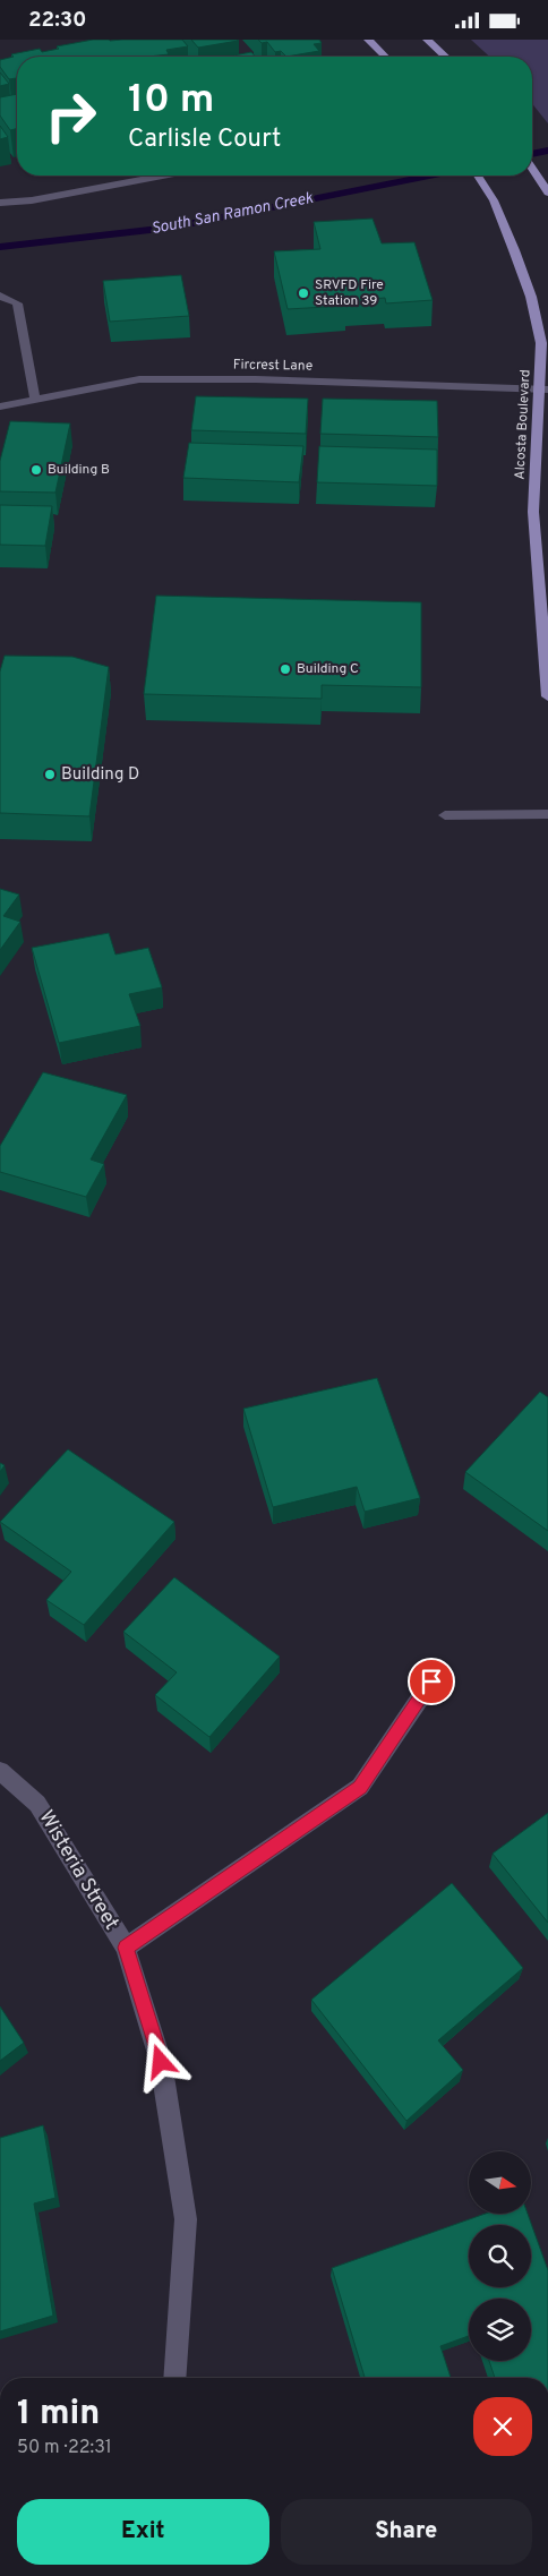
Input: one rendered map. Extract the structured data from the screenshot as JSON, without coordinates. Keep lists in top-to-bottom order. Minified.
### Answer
{"streets":{"main road":["Alcosta Boulevard"],"street":["Fircrest Lane","Wisteria Street"]},"crossings":[["Fircrest Lane","Alcosta Boulevard"]],"water":["South San Ramon Creek"],"places":["SRVFD Fire Station 39","Building B","Building C","Building D"],"north":"right","page":{"status":"22:30","turn":["10 m","Carlisle Court"],"heading":["1 min","50 m · 22:31"],"buttons":["Exit","Share"]}}
